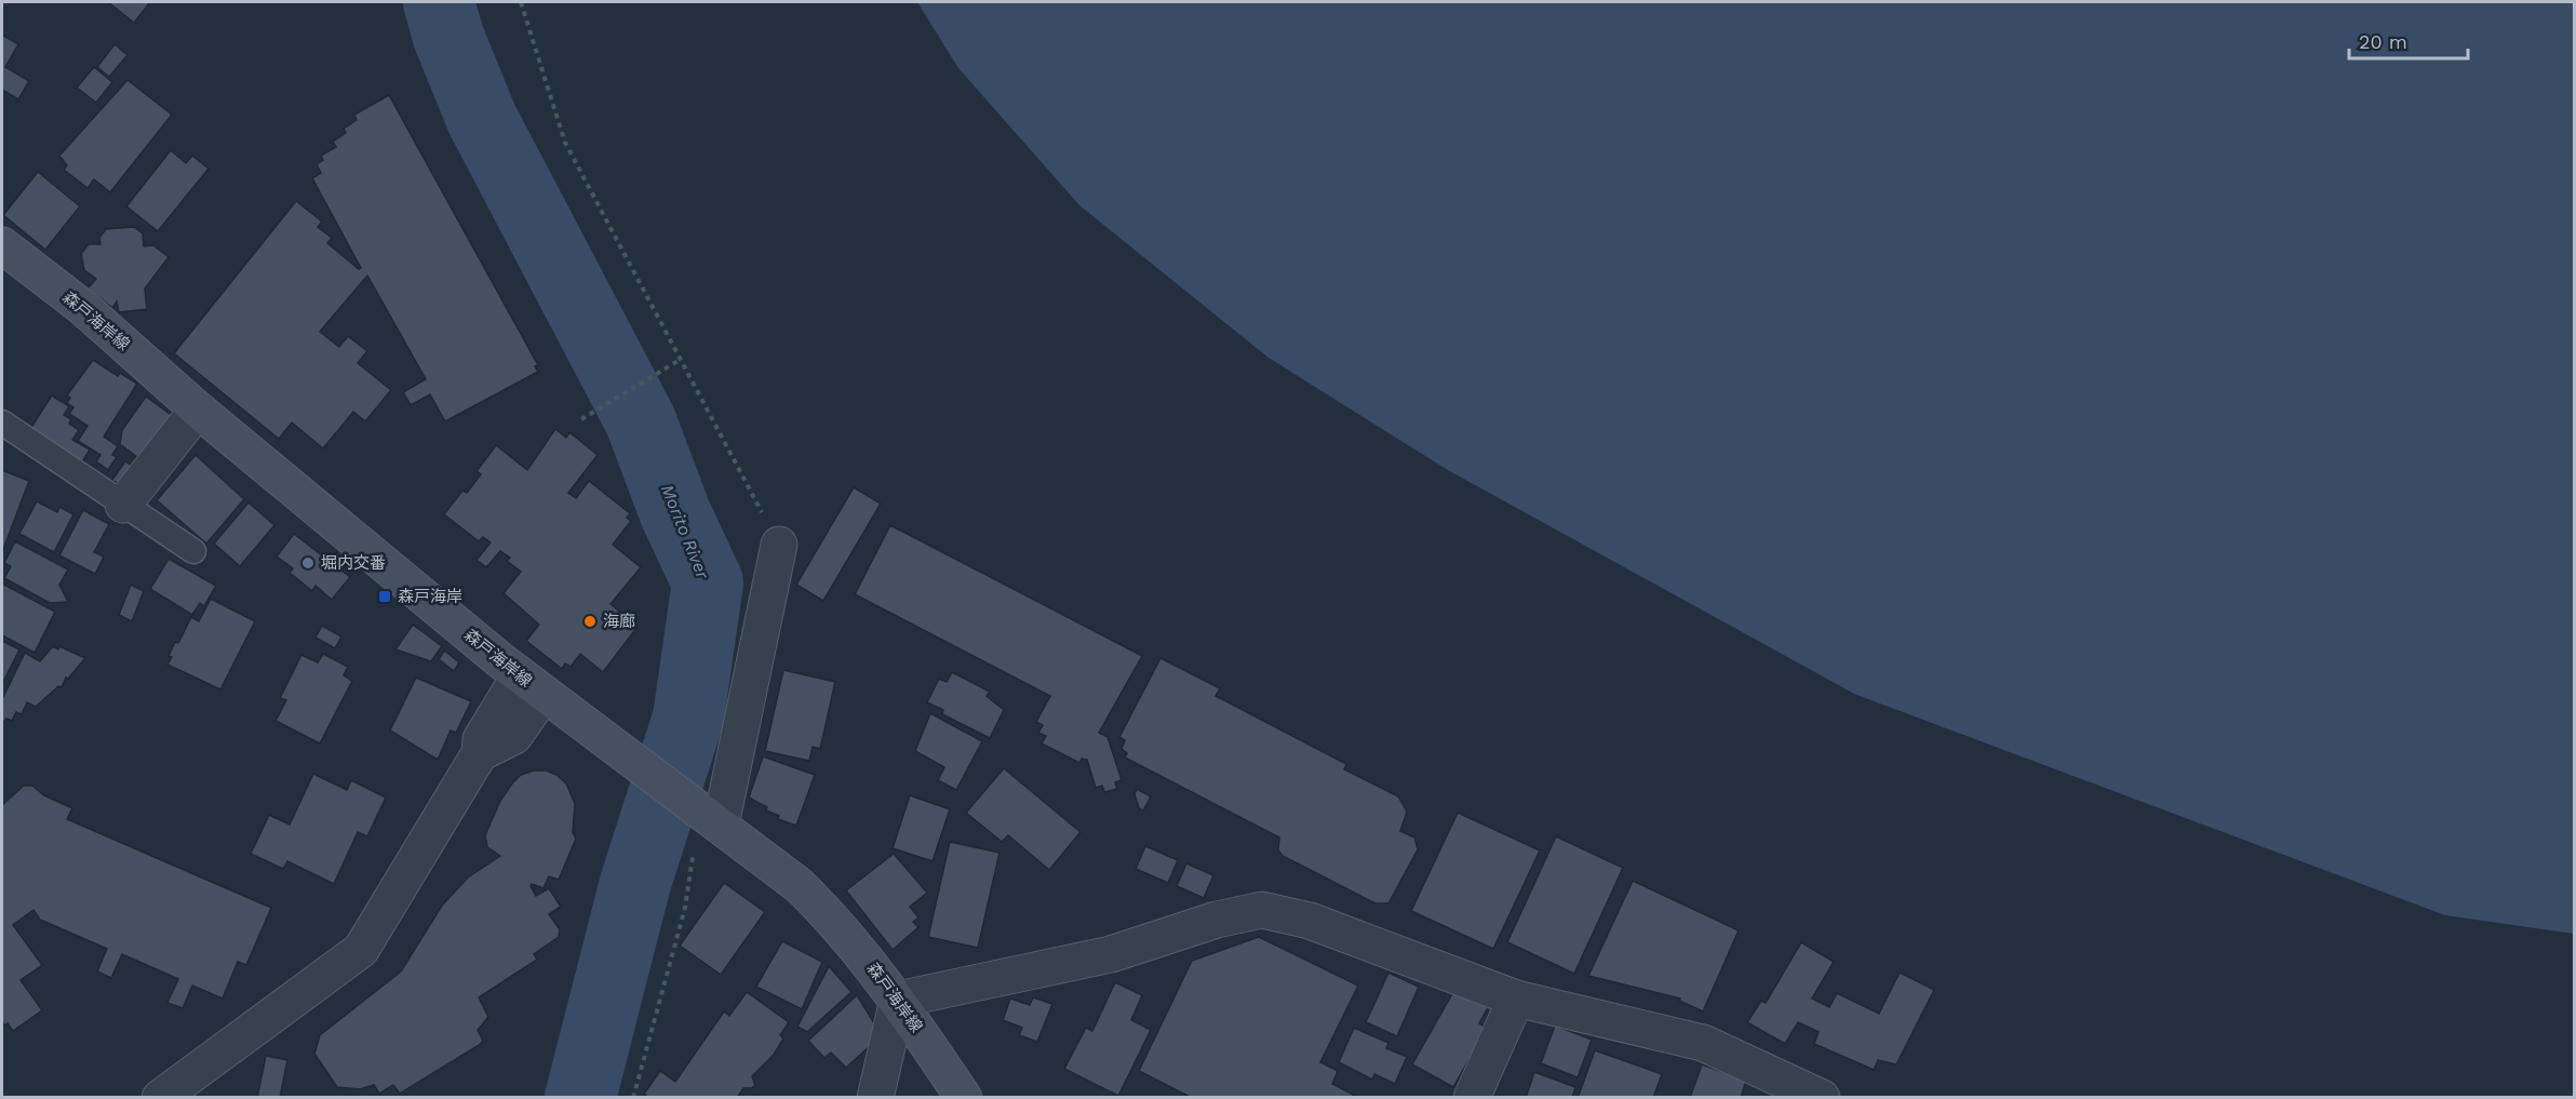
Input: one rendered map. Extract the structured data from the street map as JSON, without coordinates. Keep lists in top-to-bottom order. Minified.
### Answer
{"streets":{"main road":["森戸海岸線"]},"water":["Morito River"],"places":{"other":["堀内交番","海廊"],"transit":["森戸海岸"]},"scale_bar":"20 m"}
